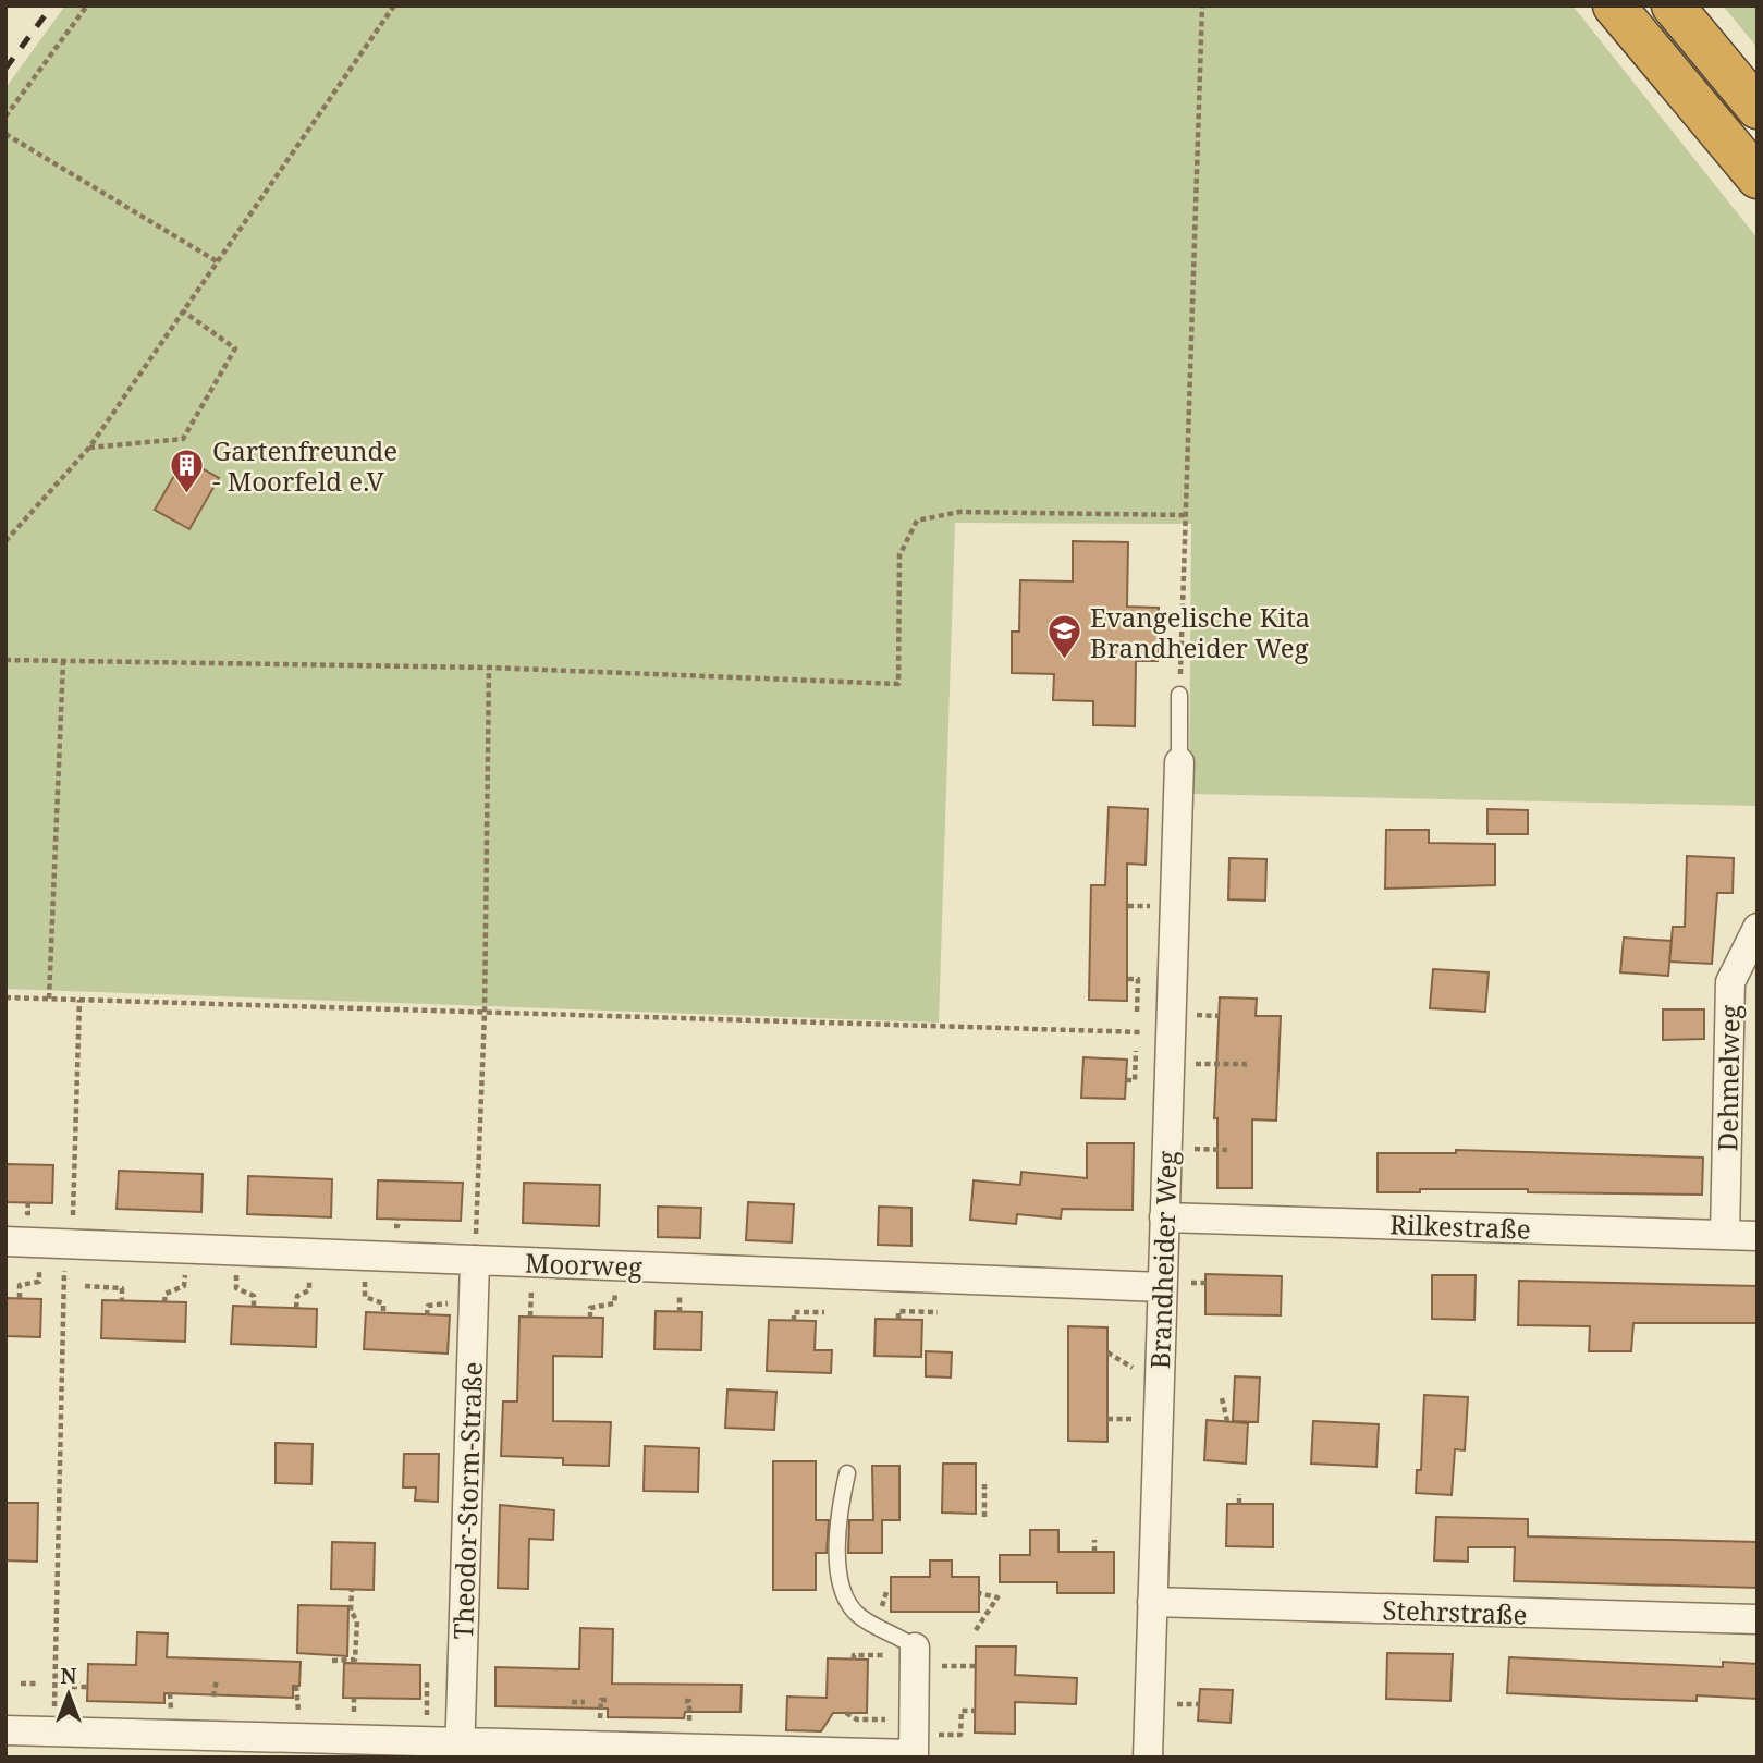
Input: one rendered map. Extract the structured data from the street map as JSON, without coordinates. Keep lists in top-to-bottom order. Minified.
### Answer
{"streets":{"street":["Dehmelweg","Rilkestraße","Brandheider Weg","Moorweg","Theodor-Storm-Straße","Stehrstraße"]},"crossings":[["Dehmelweg","Rilkestraße"],["Rilkestraße","Brandheider Weg"],["Brandheider Weg","Moorweg"],["Brandheider Weg","Stehrstraße"],["Moorweg","Theodor-Storm-Straße"]],"places":{"building":["Gartenfreunde - Moorfeld e.V"],"school or university":["Evangelische Kita Brandheider Weg"]},"north":"top"}
